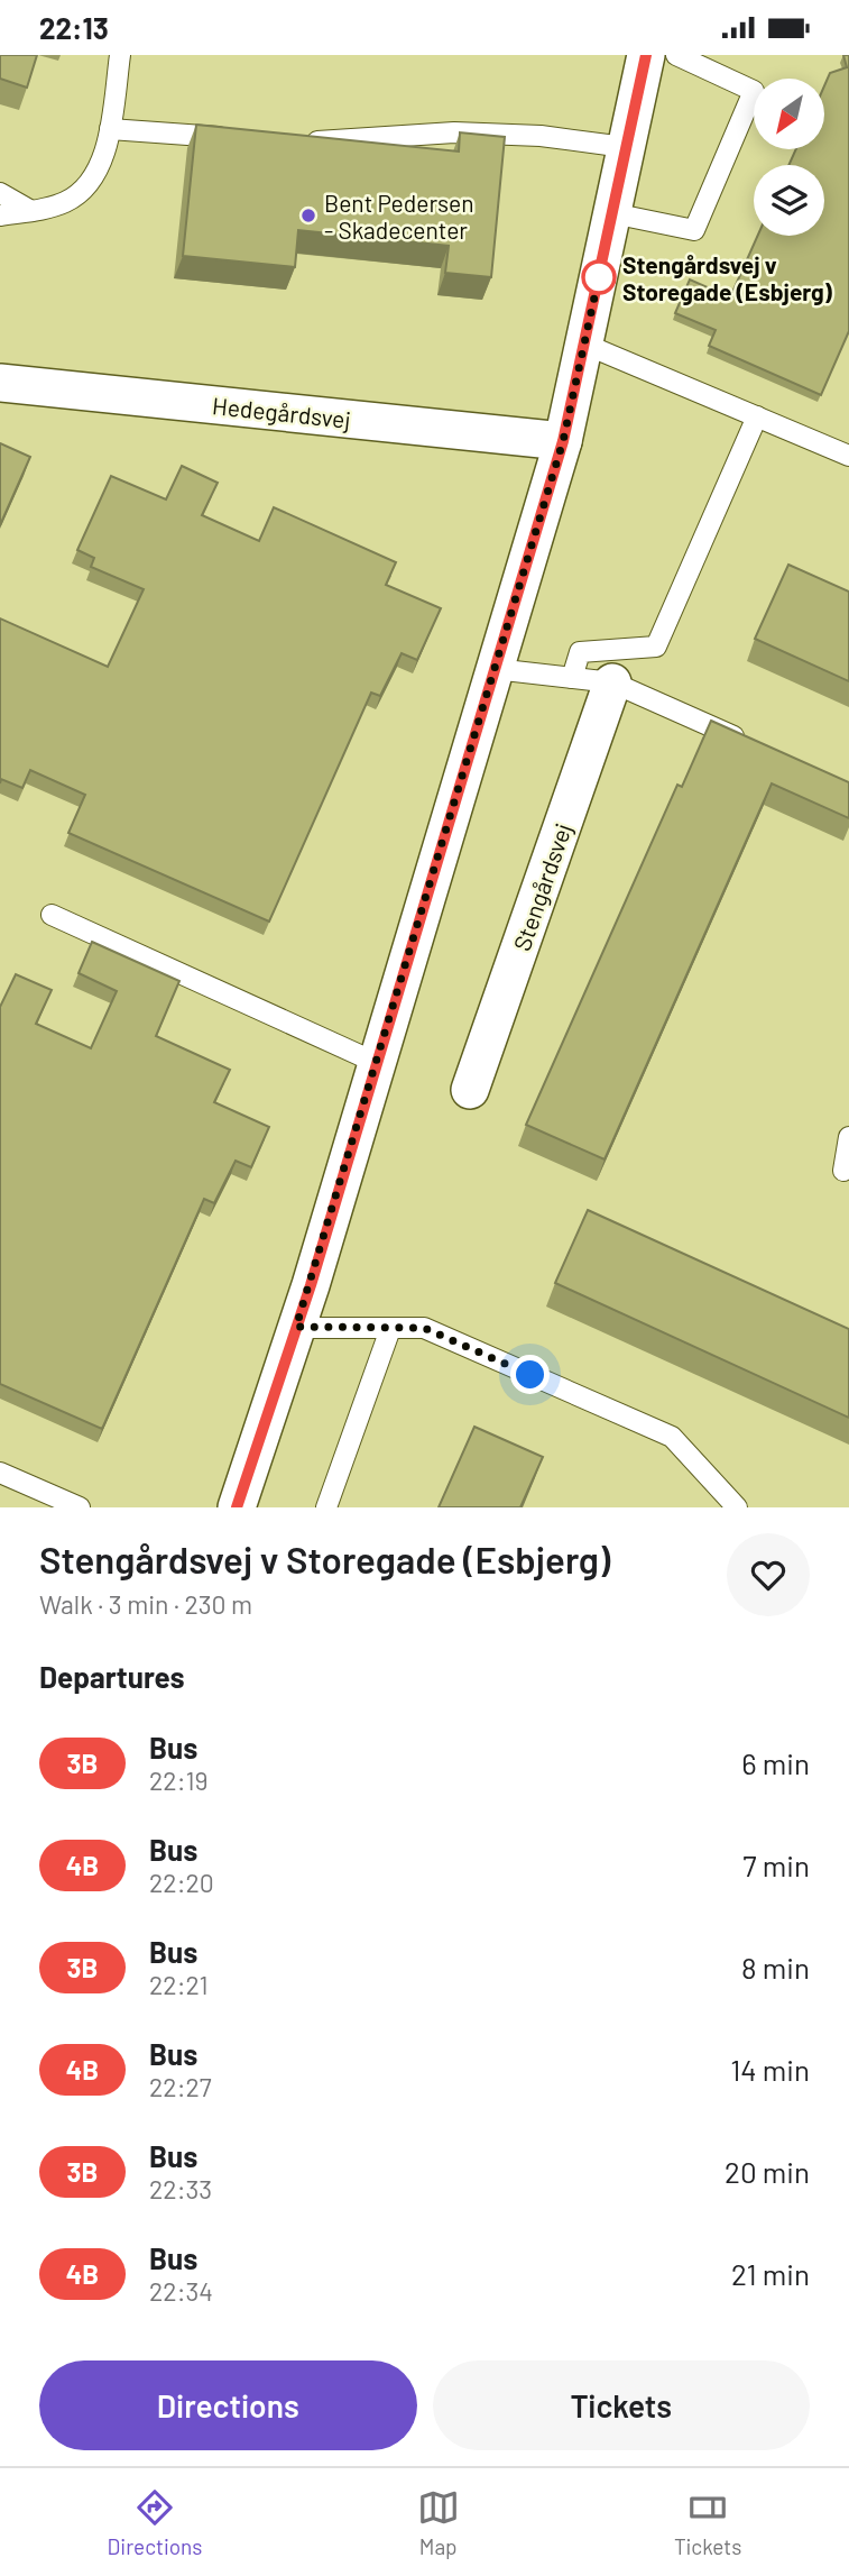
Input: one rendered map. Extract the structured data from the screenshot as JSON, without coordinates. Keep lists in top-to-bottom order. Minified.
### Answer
{"streets":{"street":["Hedegårdsvej","Stengårdsvej"]},"places":["Bent Pedersen - Skadecenter","Stengårdsvej v Storegade (Esbjerg)"],"lines":["bus line 3B"],"north":"bottom left","page":{"status":"22:13","heading":[["Stengårdsvej v Storegade (Esbjerg)","Walk · 3 min · 230 m"],"Departures"],"list":[{"mark":"3B","name":"Bus","note":"22:19","value":"6 min"},{"mark":"4B","name":"Bus","note":"22:20","value":"7 min"},{"mark":"3B","name":"Bus","note":"22:21","value":"8 min"},{"mark":"4B","name":"Bus","note":"22:27","value":"14 min"},{"mark":"3B","name":"Bus","note":"22:33","value":"20 min"},{"mark":"4B","name":"Bus","note":"22:34","value":"21 min"}],"buttons":["Directions","Tickets"],"tabs":["Directions","Map","Tickets"]}}
